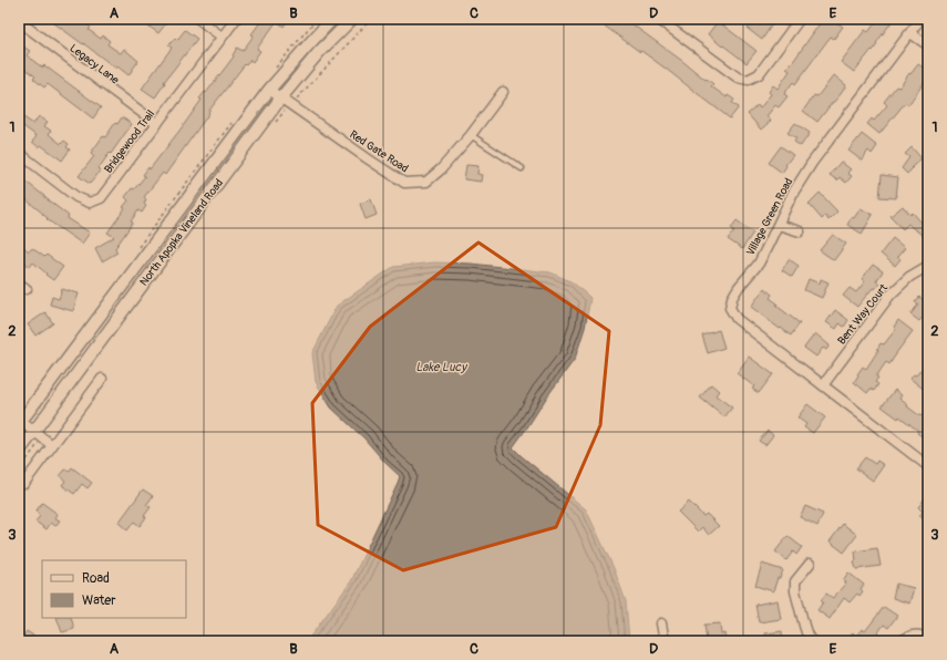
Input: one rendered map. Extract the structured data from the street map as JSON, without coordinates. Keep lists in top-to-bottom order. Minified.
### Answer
{"streets":{"street":["Legacy Lane","Bridgewood Trail","Red Gate Road","Village Green Road","North Apopka Vineland Road","Bent Way Court"]},"crossings":[["Legacy Lane","Bridgewood Trail"],["Red Gate Road","North Apopka Vineland Road"],["Village Green Road","Bent Way Court"]],"water":["Lake Lucy"],"legend":["Road","Water"],"grid":{"columns":["A","B","C","D","E"],"rows":["1","2","3"]}}
